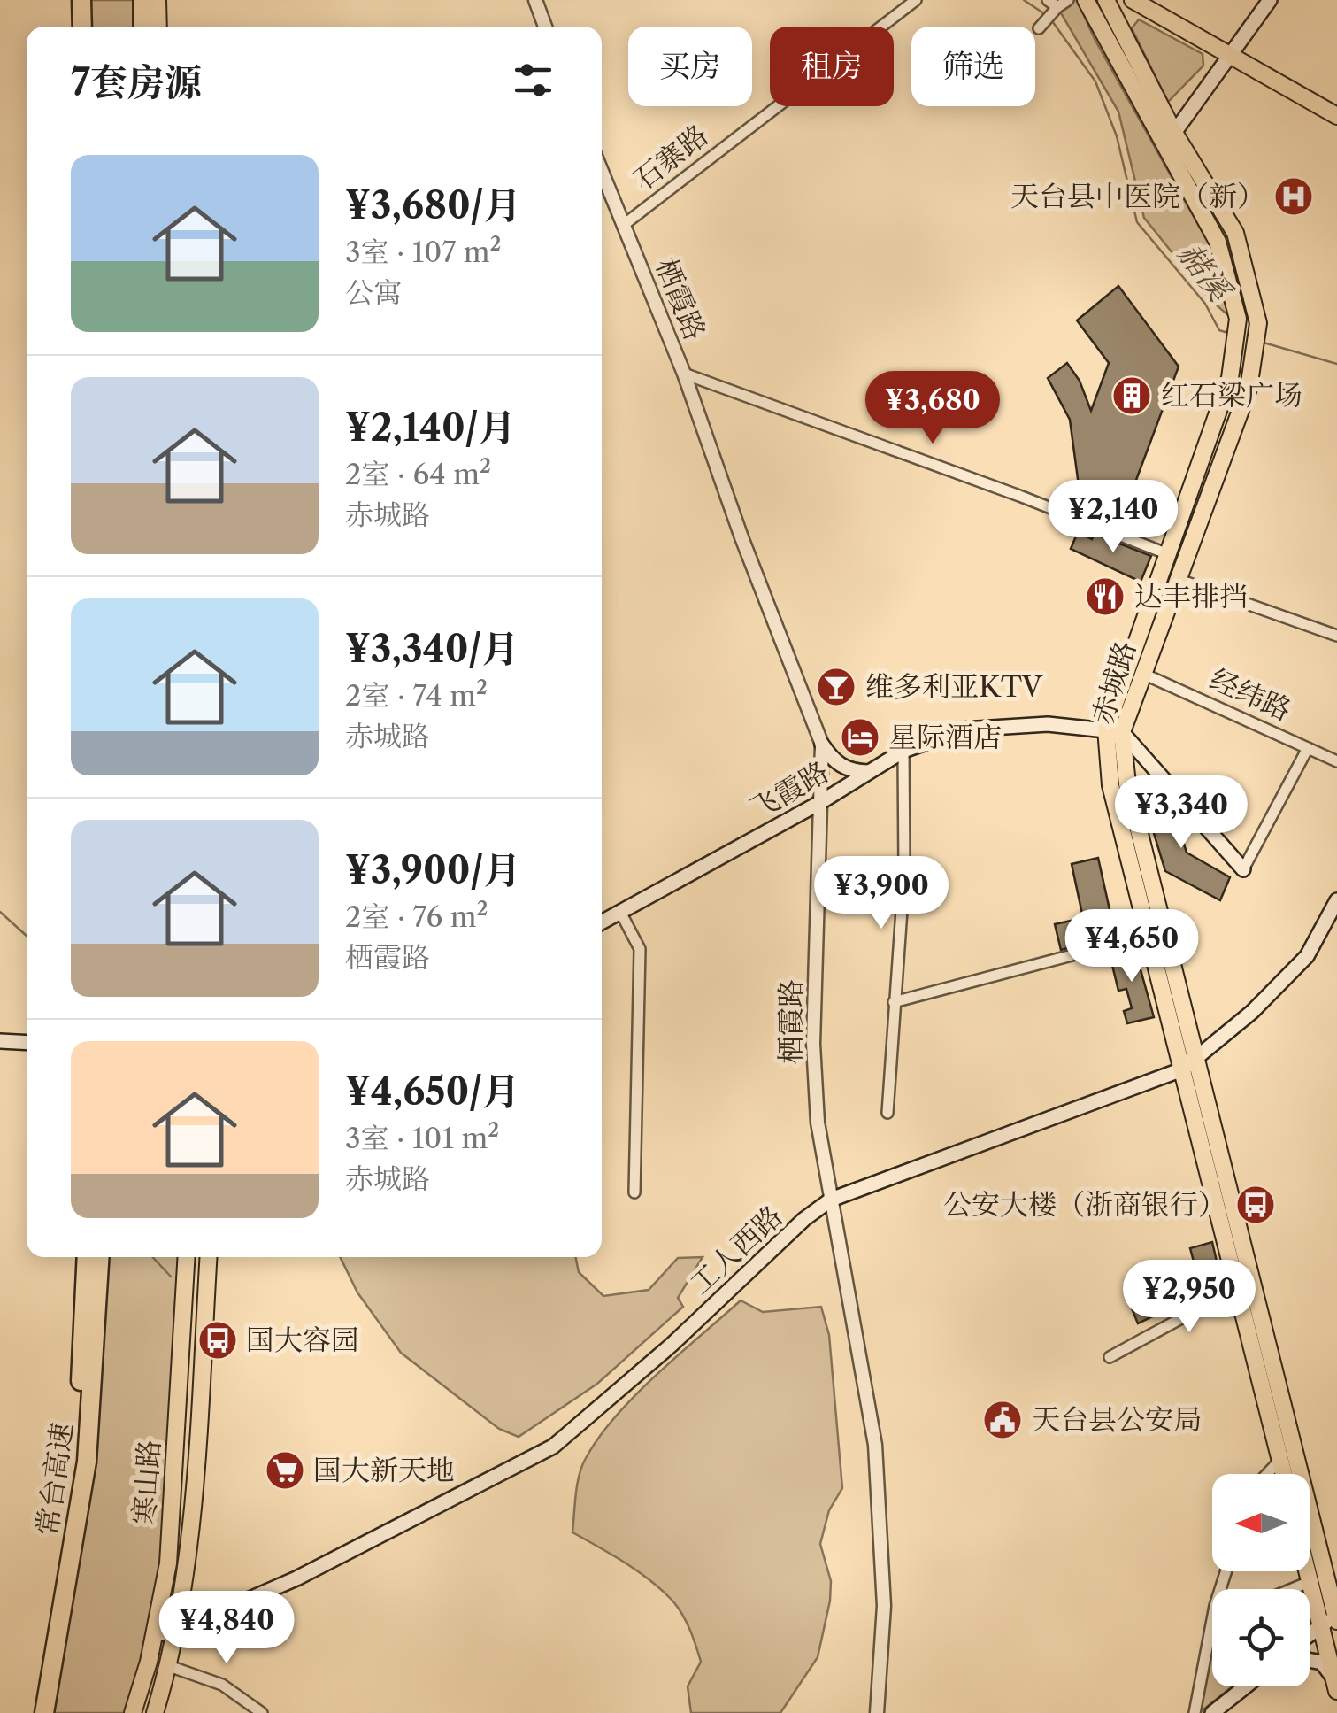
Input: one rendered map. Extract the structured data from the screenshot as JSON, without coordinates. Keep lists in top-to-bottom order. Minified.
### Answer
{"streets":{"highway":["常台高速"],"main road":["赤城路","飞霞路","工人西路","寒山路"],"street":["石寨路","栖霞路","经纬路"]},"crossings":[["石寨路","栖霞路"],["栖霞路","飞霞路"],["栖霞路","工人西路"],["赤城路","经纬路"],["赤城路","飞霞路"],["赤城路","工人西路"],["工人西路","寒山路"]],"water":["赭溪"],"places":{"hospital":["天台县中医院（新）"],"building":["红石梁广场"],"restaurant":["达丰排挡"],"bar":["维多利亚KTV"],"hotel":["星际酒店"],"bus stop":["公安大楼（浙商银行）","国大容园"],"public building":["天台县公安局"],"supermarket":["国大新天地"]},"north":"left","page":{"chip":["买房","租房","筛选"],"heading":"7套房源","list":[{"name":"¥3,680/月","note":"3室 · 107 m² · 公寓"},{"name":"¥2,140/月","note":"2室 · 64 m² · 赤城路"},{"name":"¥3,340/月","note":"2室 · 74 m² · 赤城路"},{"name":"¥3,900/月","note":"2室 · 76 m² · 栖霞路"},{"name":"¥4,650/月","note":"3室 · 101 m² · 赤城路"}],"price":["¥3,680","¥2,140","¥3,340","¥3,900","¥4,650","¥2,950","¥4,840"]}}
